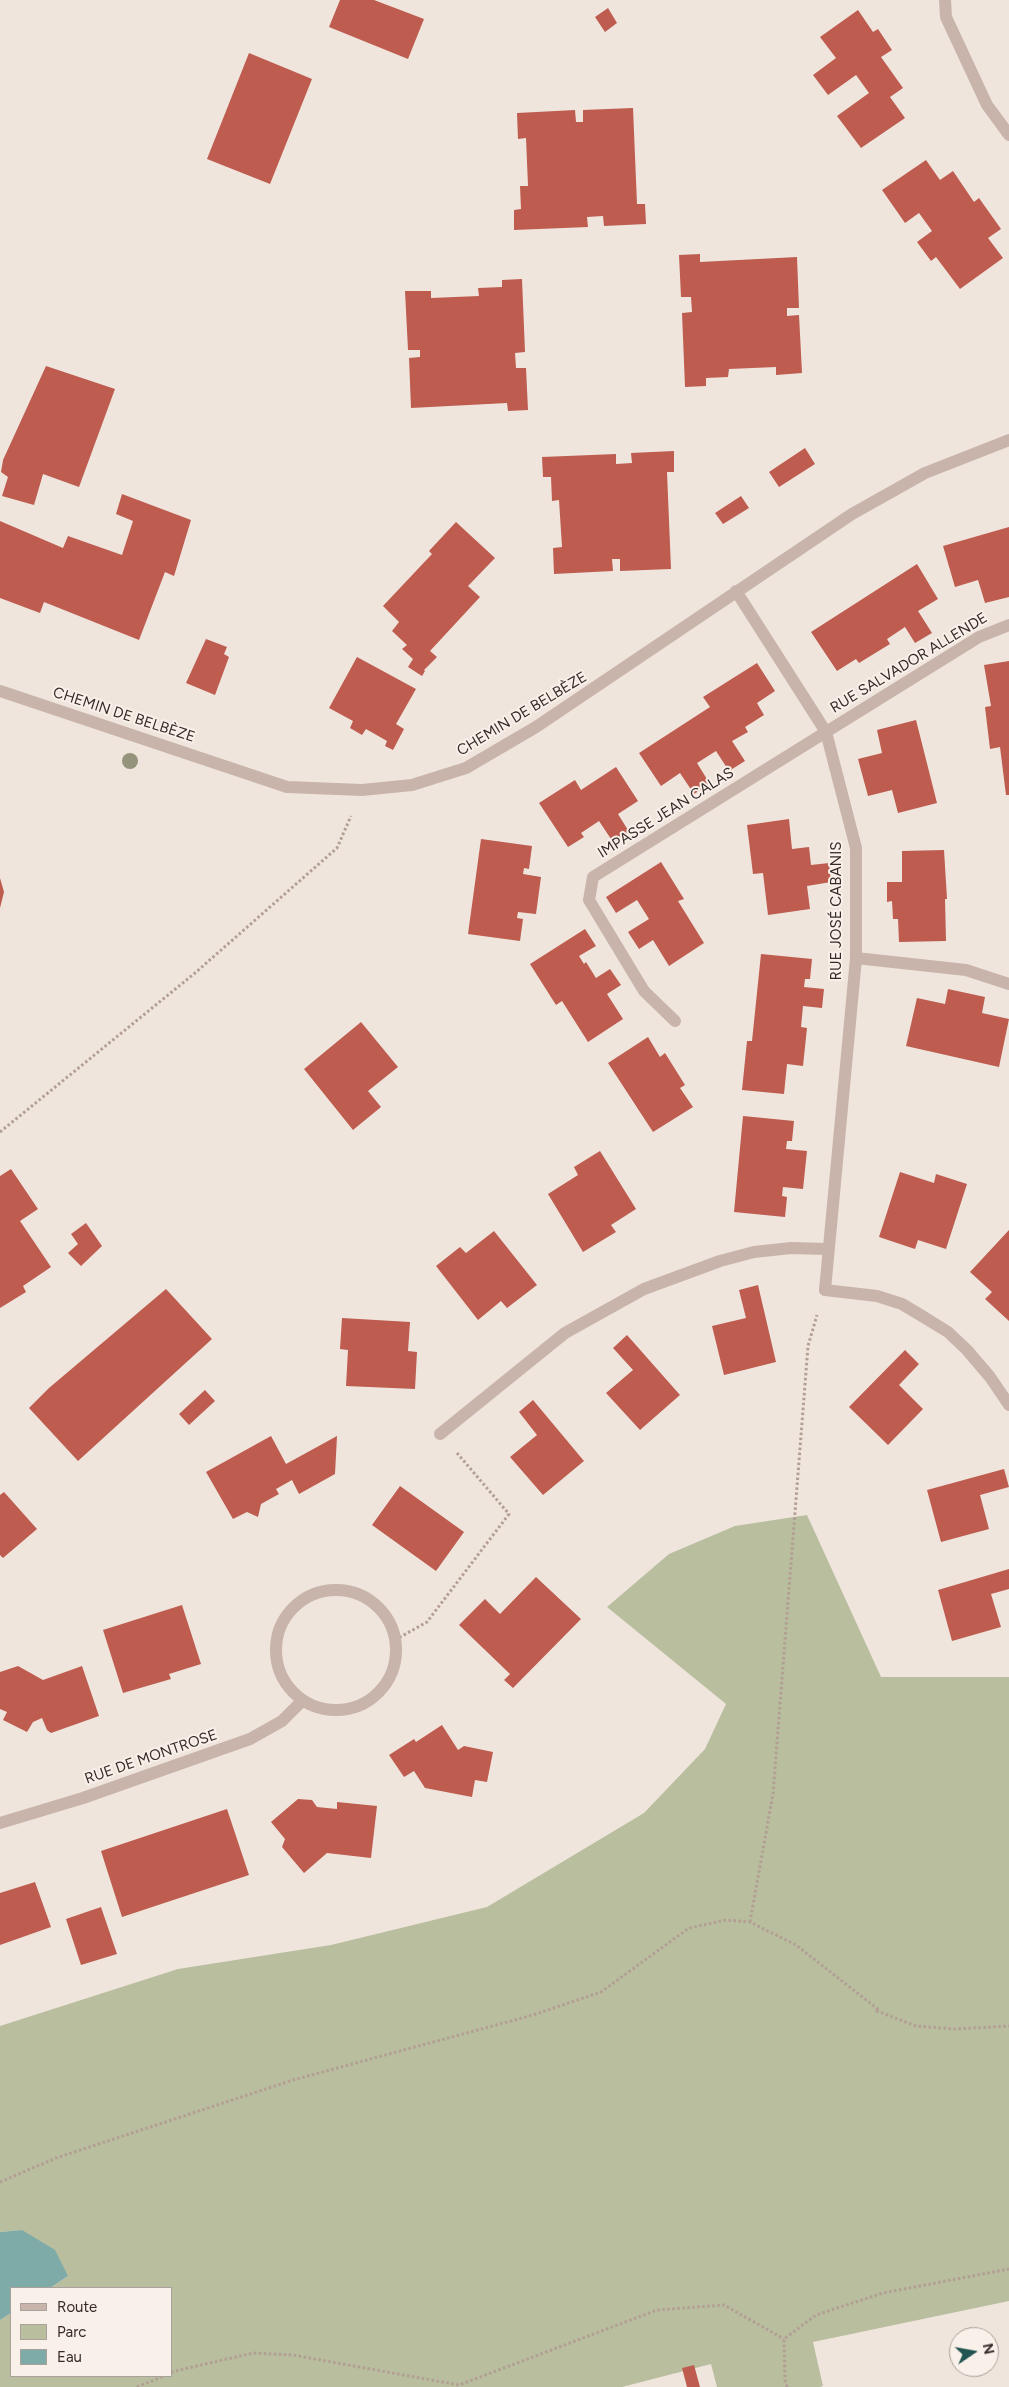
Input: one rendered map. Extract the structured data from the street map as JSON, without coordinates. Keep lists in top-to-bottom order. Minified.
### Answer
{"streets":{"street":["RUE SALVADOR ALLENDE","CHEMIN DE BELBÈZE","IMPASSE JEAN CALAS","RUE JOSÉ CABANIS","RUE DE MONTROSE"]},"crossings":[["RUE SALVADOR ALLENDE","IMPASSE JEAN CALAS"],["RUE SALVADOR ALLENDE","RUE JOSÉ CABANIS"],["CHEMIN DE BELBÈZE","RUE JOSÉ CABANIS"],["IMPASSE JEAN CALAS","RUE JOSÉ CABANIS"]],"legend":["Route","Parc","Eau"],"north":"right"}
